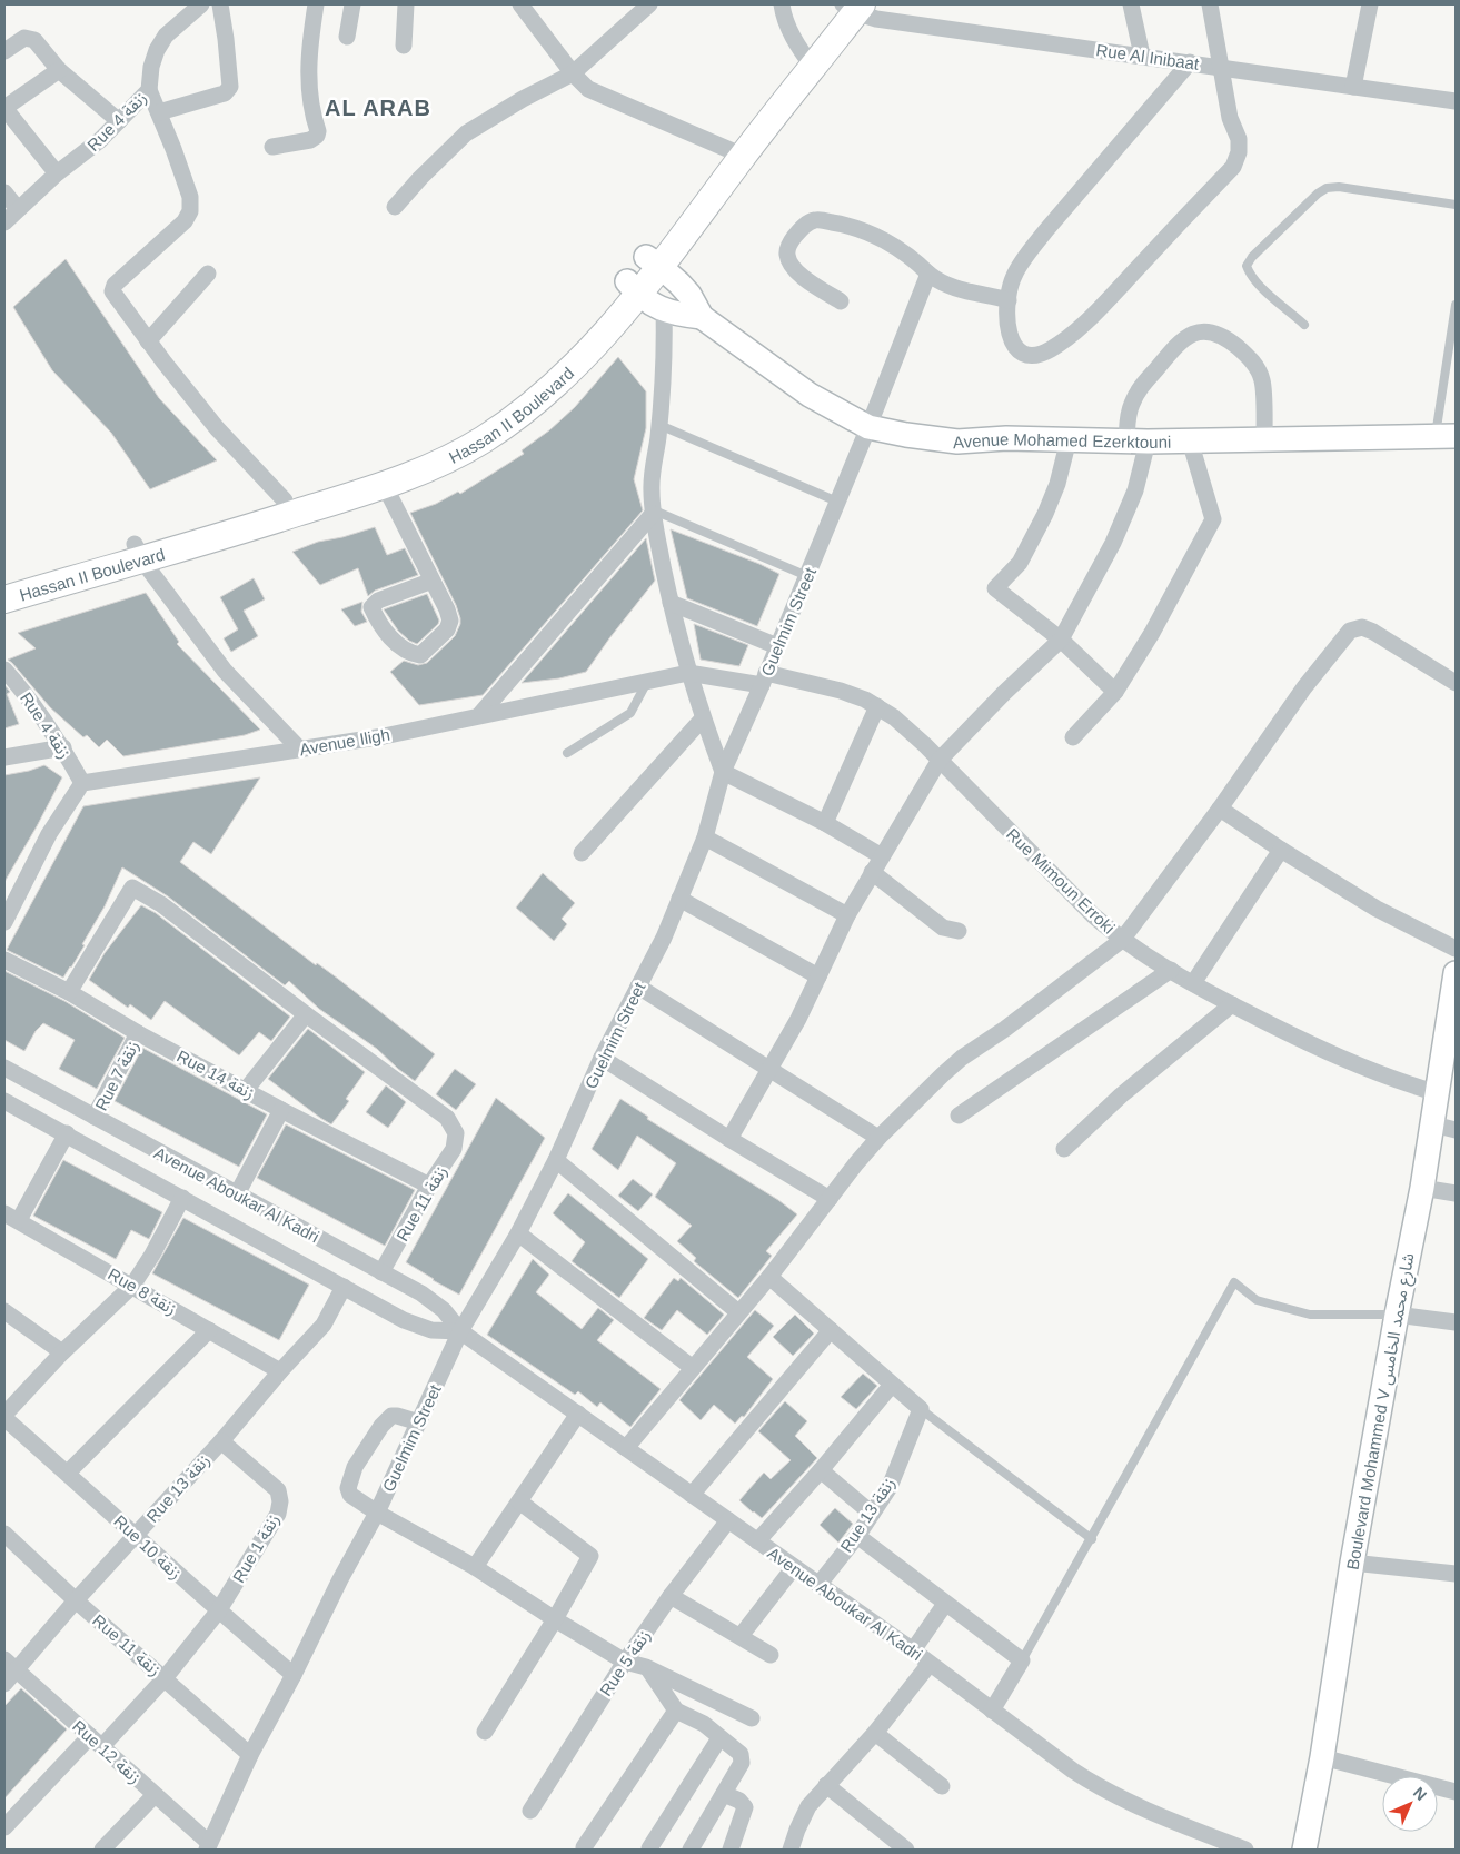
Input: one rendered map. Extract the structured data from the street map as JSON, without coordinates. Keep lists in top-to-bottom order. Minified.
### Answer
{"streets":{"main road":["Hassan II Boulevard"],"street":["Rue Al Inibaat","Rue 4 زنقة","Avenue Mohamed Ezerktouni","Guelmim Street","Avenue Iligh","Rue Mimoun Erroki","Rue 14 زنقة","Rue 7 زنقة","Avenue Aboukar Al Kadri","Rue 11 زنقة","Rue 8 زنقة","Boulevard Mohammed V شارع محمد الخامس","Rue 13 زنقة","Rue 10 زنقة","Rue 1 زنقة","Rue 5 زنقة","Rue 12 زنقة"]},"crossings":[["Rue Al Inibaat","Hassan II Boulevard"],["Rue 4 زنقة","Avenue Iligh"],["Hassan II Boulevard","Avenue Mohamed Ezerktouni"],["Avenue Mohamed Ezerktouni","Guelmim Street"],["Guelmim Street","Avenue Iligh"],["Guelmim Street","Rue Mimoun Erroki"],["Guelmim Street","Avenue Aboukar Al Kadri"],["Guelmim Street","Rue 11 زنقة"],["Guelmim Street","Rue 10 زنقة"],["Guelmim Street","Rue 12 زنقة"],["Avenue Iligh","Rue Mimoun Erroki"],["Rue Mimoun Erroki","Boulevard Mohammed V شارع محمد الخامس"],["Rue 14 زنقة","Rue 7 زنقة"],["Rue 14 زنقة","Rue 11 زنقة"],["Rue 7 زنقة","Avenue Aboukar Al Kadri"],["Avenue Aboukar Al Kadri","Rue 11 زنقة"],["Avenue Aboukar Al Kadri","Rue 13 زنقة"],["Avenue Aboukar Al Kadri","Rue 5 زنقة"],["Rue 11 زنقة","Rue 13 زنقة"],["Rue 11 زنقة","Rue 1 زنقة"],["Rue 8 زنقة","Rue 13 زنقة"],["Rue 13 زنقة","Rue 10 زنقة"],["Rue 13 زنقة","Rue 1 زنقة"],["Rue 13 زنقة","Rue 12 زنقة"],["Rue 10 زنقة","Rue 1 زنقة"],["Rue 1 زنقة","Rue 12 زنقة"]],"districts":["AL ARAB"],"north":"top right"}
